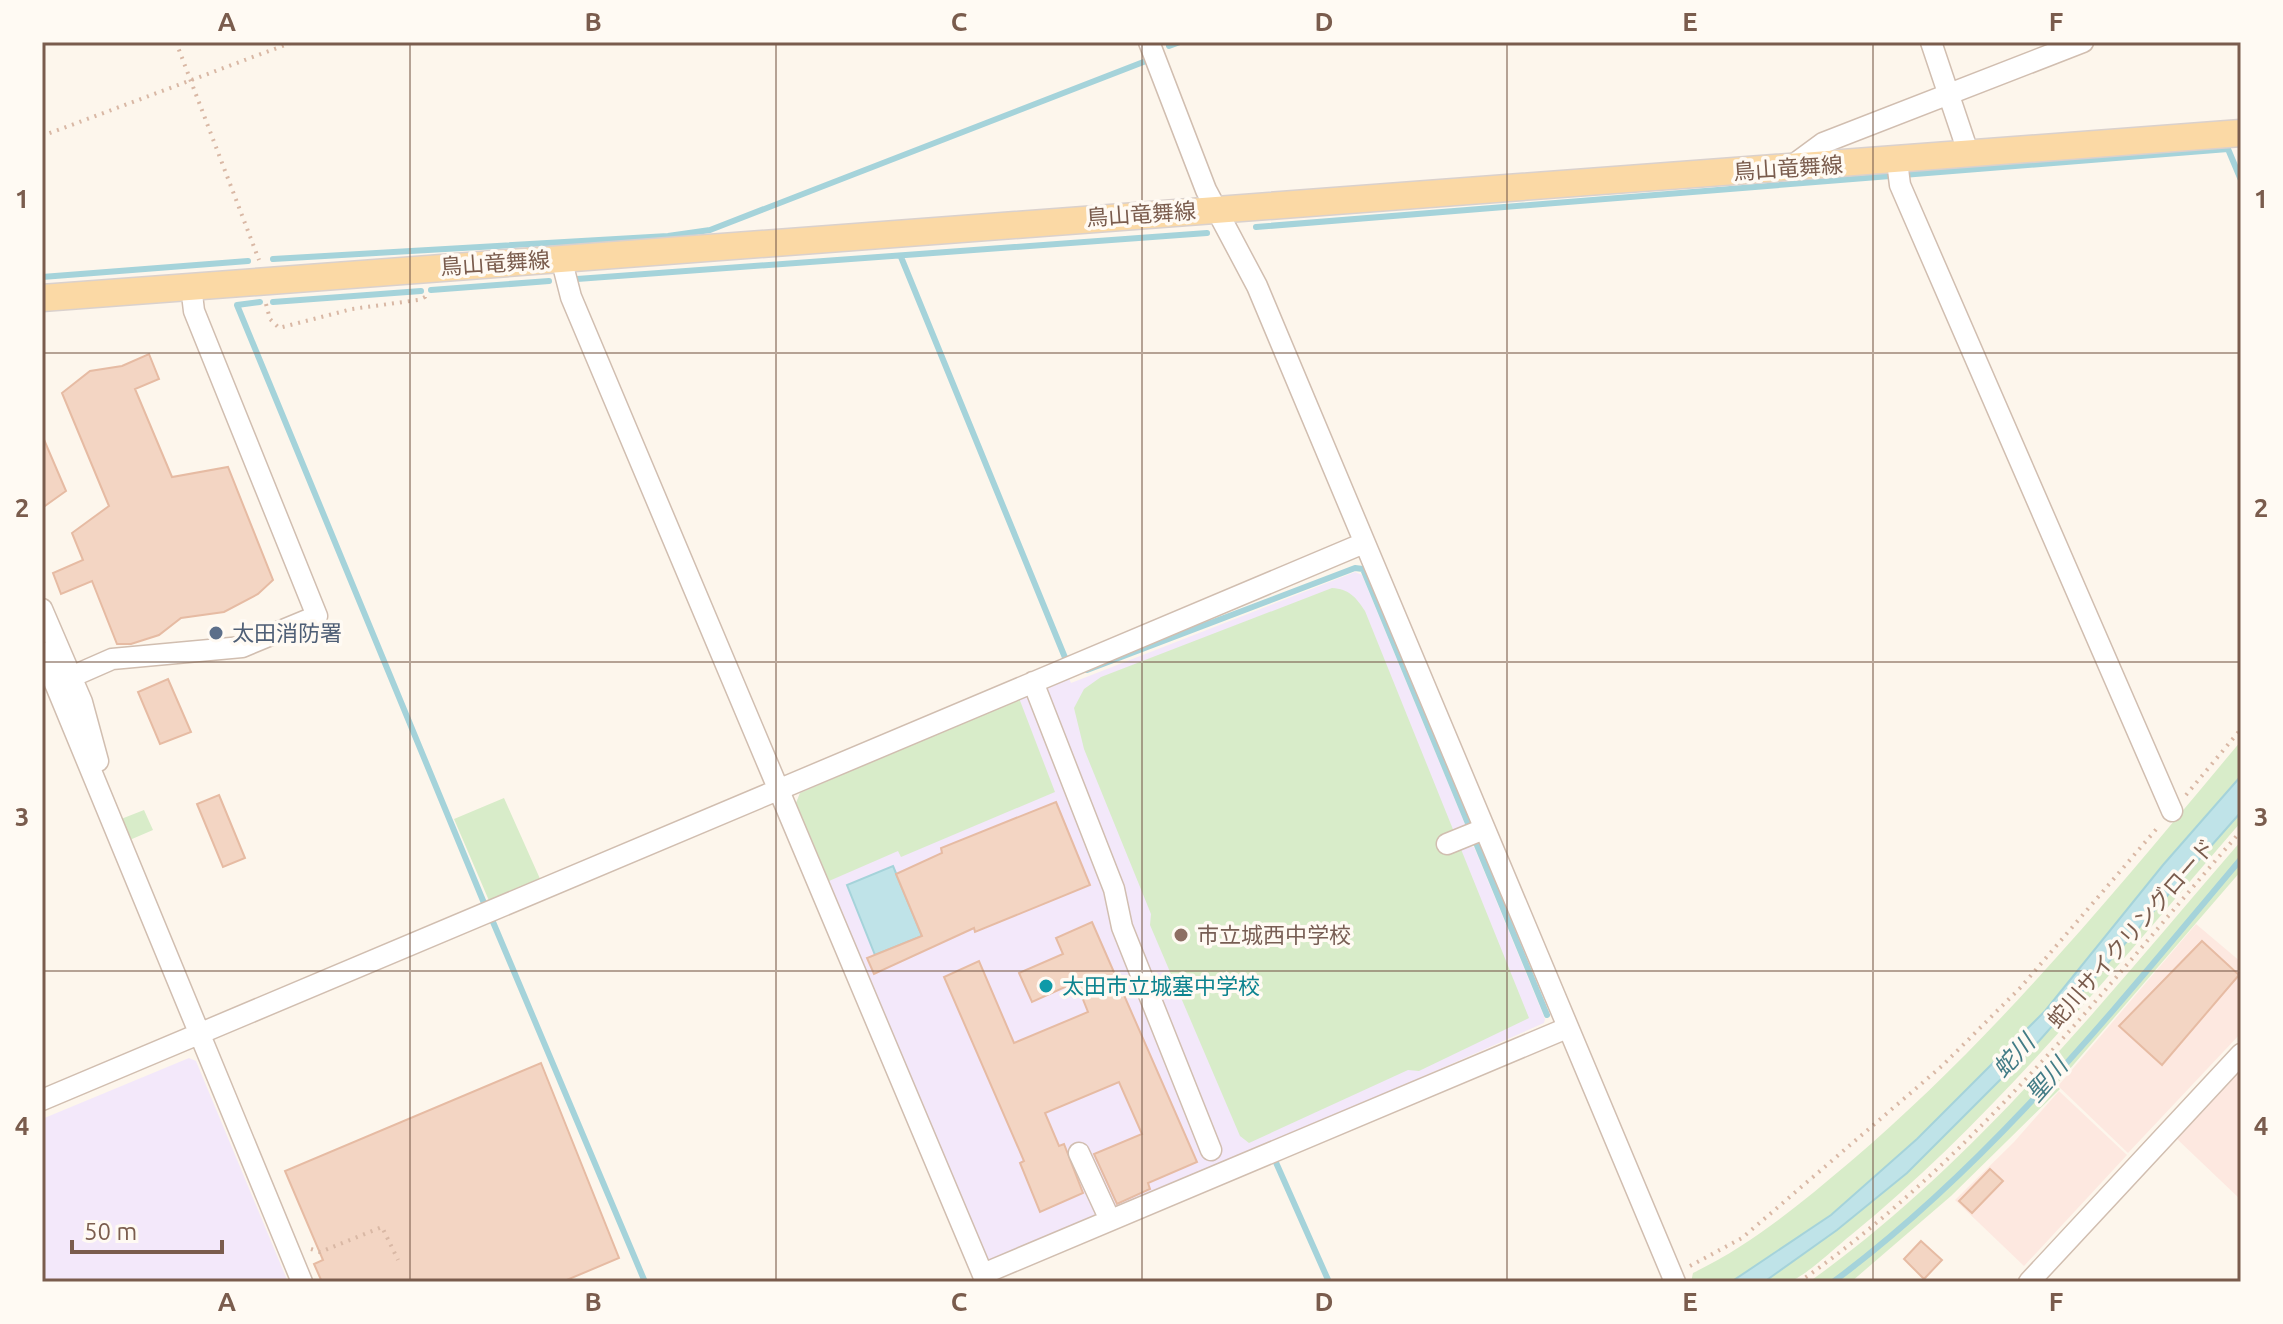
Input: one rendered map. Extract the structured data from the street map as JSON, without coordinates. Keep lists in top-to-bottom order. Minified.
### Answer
{"streets":{"main road":["鳥山竜舞線"],"path":["蛇川サイクリングロード"]},"water":["蛇川","聖川"],"places":["太田消防署","市立城西中学校","太田市立城塞中学校"],"scale_bar":"50 m","grid":{"columns":["A","B","C","D","E","F"],"rows":["1","2","3","4"]}}
